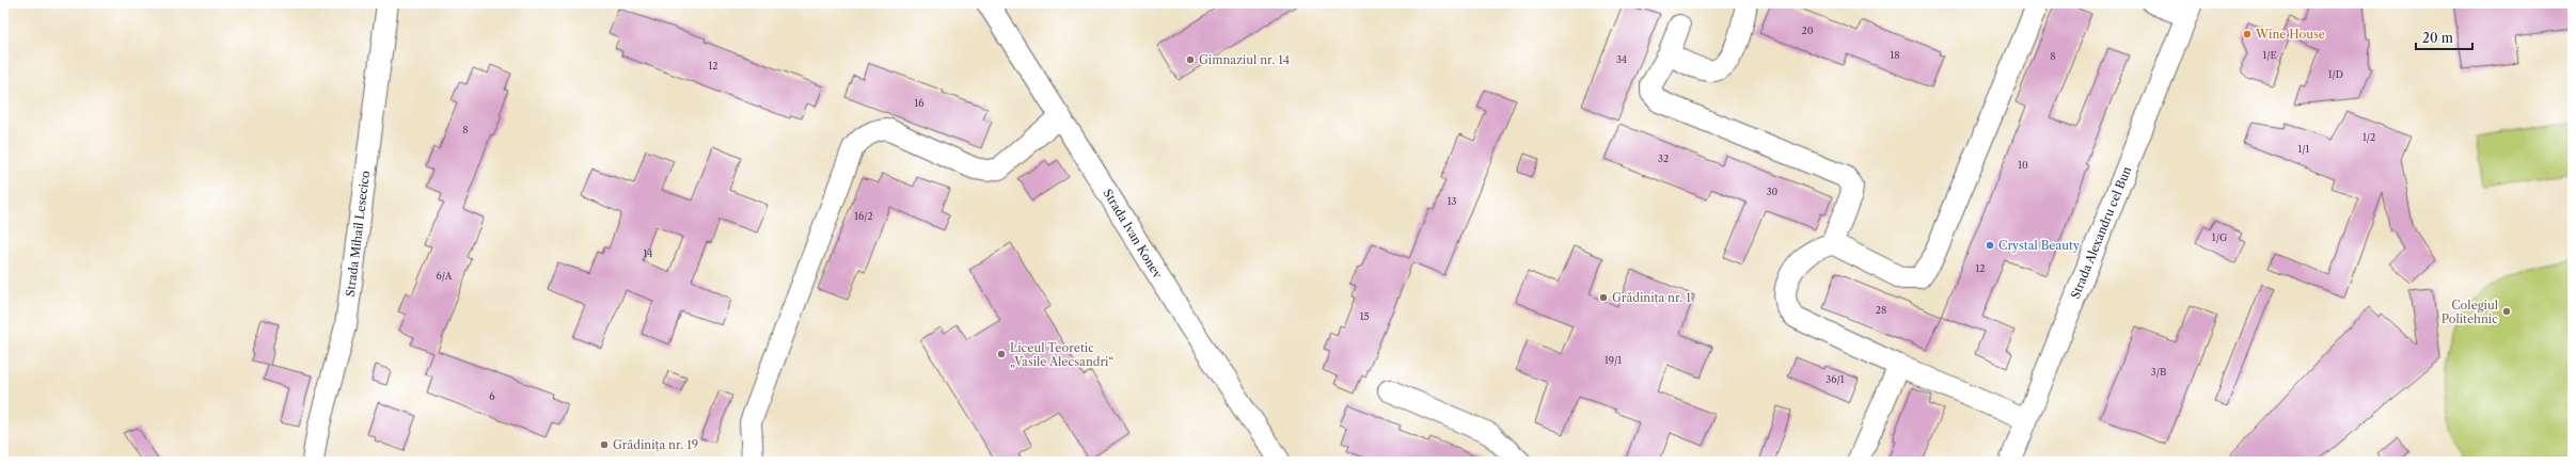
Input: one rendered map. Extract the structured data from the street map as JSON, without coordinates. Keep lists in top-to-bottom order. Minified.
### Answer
{"streets":{"street":["Strada Alexandru cel Bun","Strada Mihail Lesecico","Strada Ivan Konev"]},"places":["Wine House","Gimnaziul nr. 14","Crystal Beauty","Grădinița nr. 1","Colegiul Politehnic","Liceul Teoretic „Vasile Alecsandri“","Grădinița nr. 19"],"house_numbers":["20","18","1/E","8","34","12","1/D","16","8","1/2","1/1","32","10","30","13","16/2","1/G","14","12","6/A","28","15","19/1","3/B","36/1","6"],"scale_bar":"20 m"}
